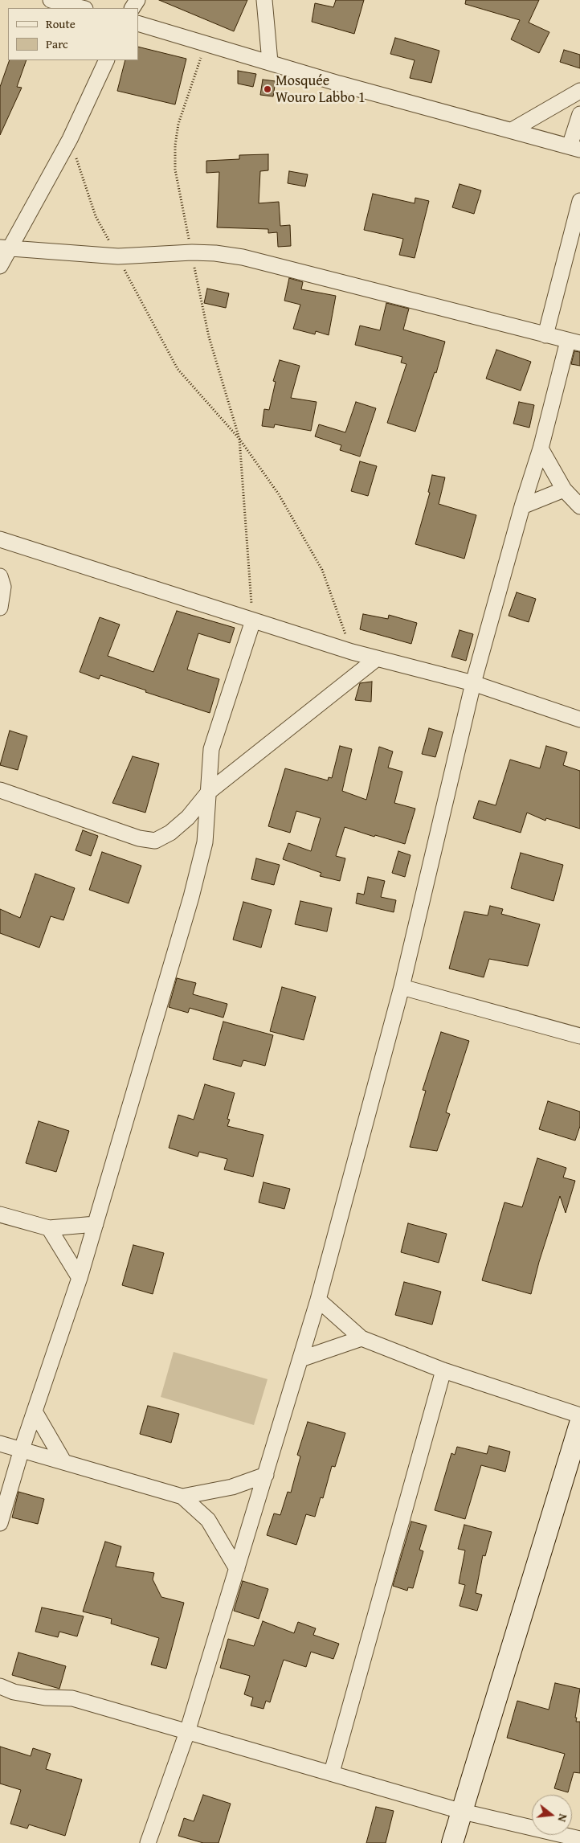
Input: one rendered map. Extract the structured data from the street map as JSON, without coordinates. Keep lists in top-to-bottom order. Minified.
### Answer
{"places":["Mosquée Wouro Labbo 1"],"legend":["Route","Parc"],"north":"right"}
